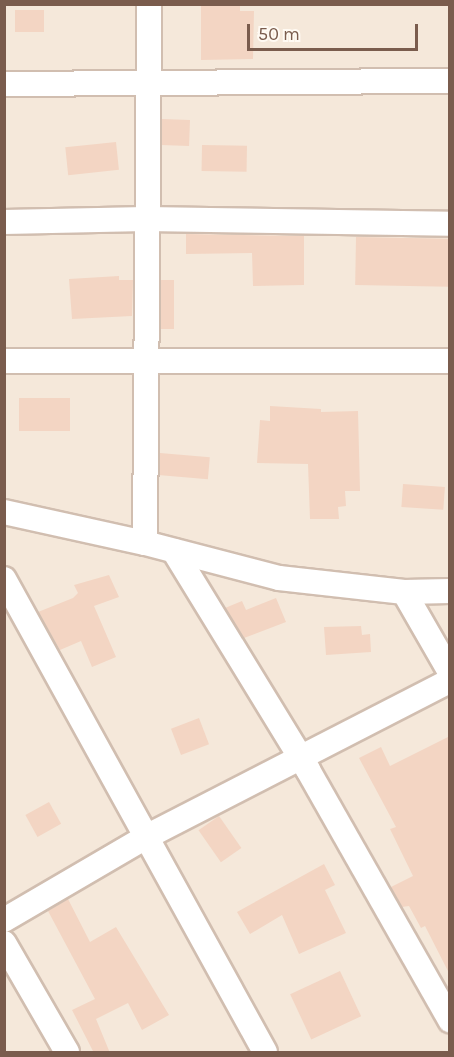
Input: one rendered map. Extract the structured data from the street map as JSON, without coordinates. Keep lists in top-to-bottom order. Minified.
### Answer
{"scale_bar":"50 m"}
